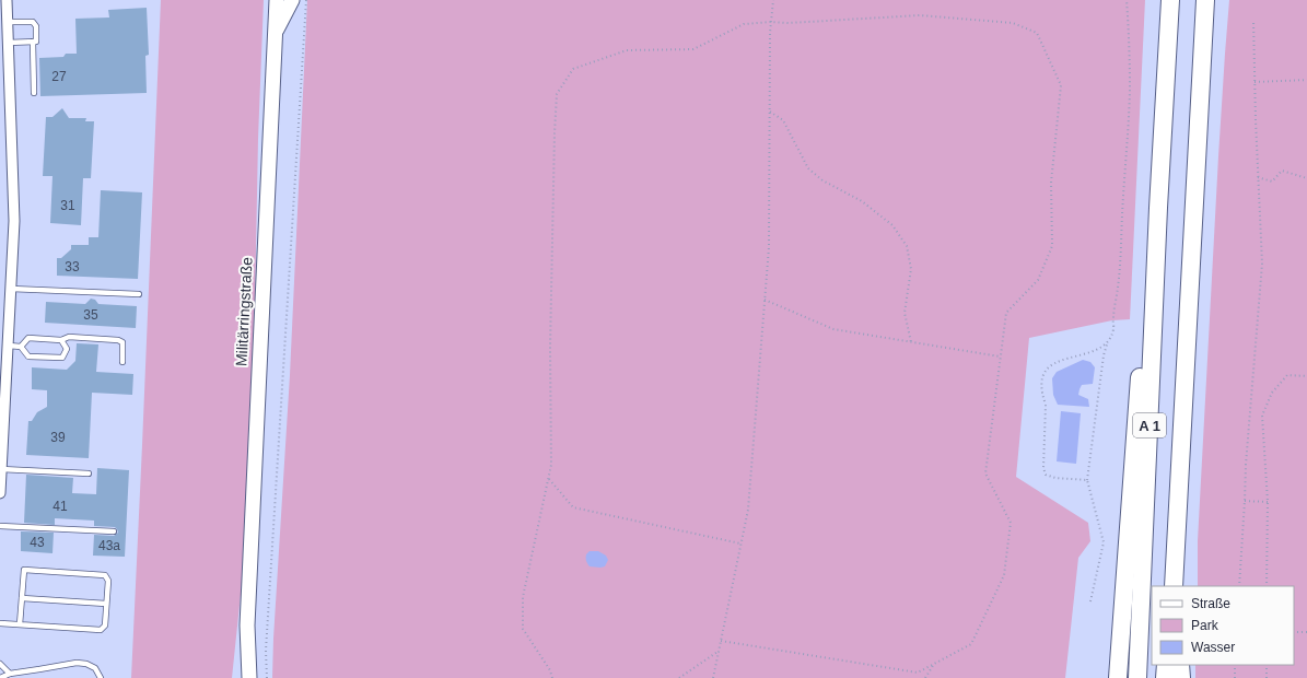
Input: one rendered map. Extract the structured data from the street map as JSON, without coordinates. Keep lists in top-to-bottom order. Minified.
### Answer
{"streets":{"highway":["A 1"],"main road":["Militärringstraße"]},"house_numbers":["27","31","33","35","39","41","43","43a"],"legend":["Straße","Park","Wasser"]}
